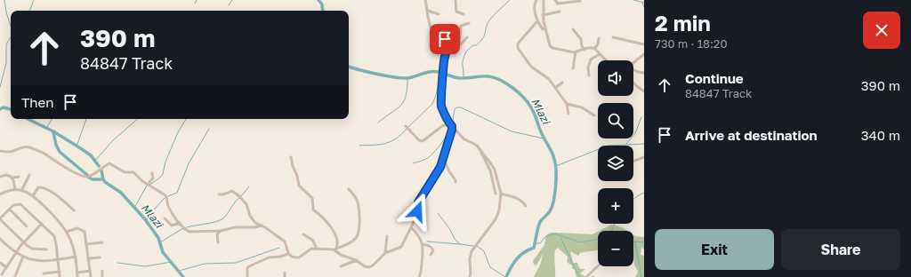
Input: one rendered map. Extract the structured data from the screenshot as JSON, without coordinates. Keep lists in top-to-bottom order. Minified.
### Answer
{"water":["Mlazi"],"page":{"heading":["2 min","730 m · 18:20"],"turn":["390 m","84847 Track"],"map_buttons":["+","−"],"list":[{"name":"Continue","note":"84847 Track","value":"390 m"},{"name":"Arrive at destination","value":"340 m"}],"then":"Then","buttons":["Exit","Share"]}}
